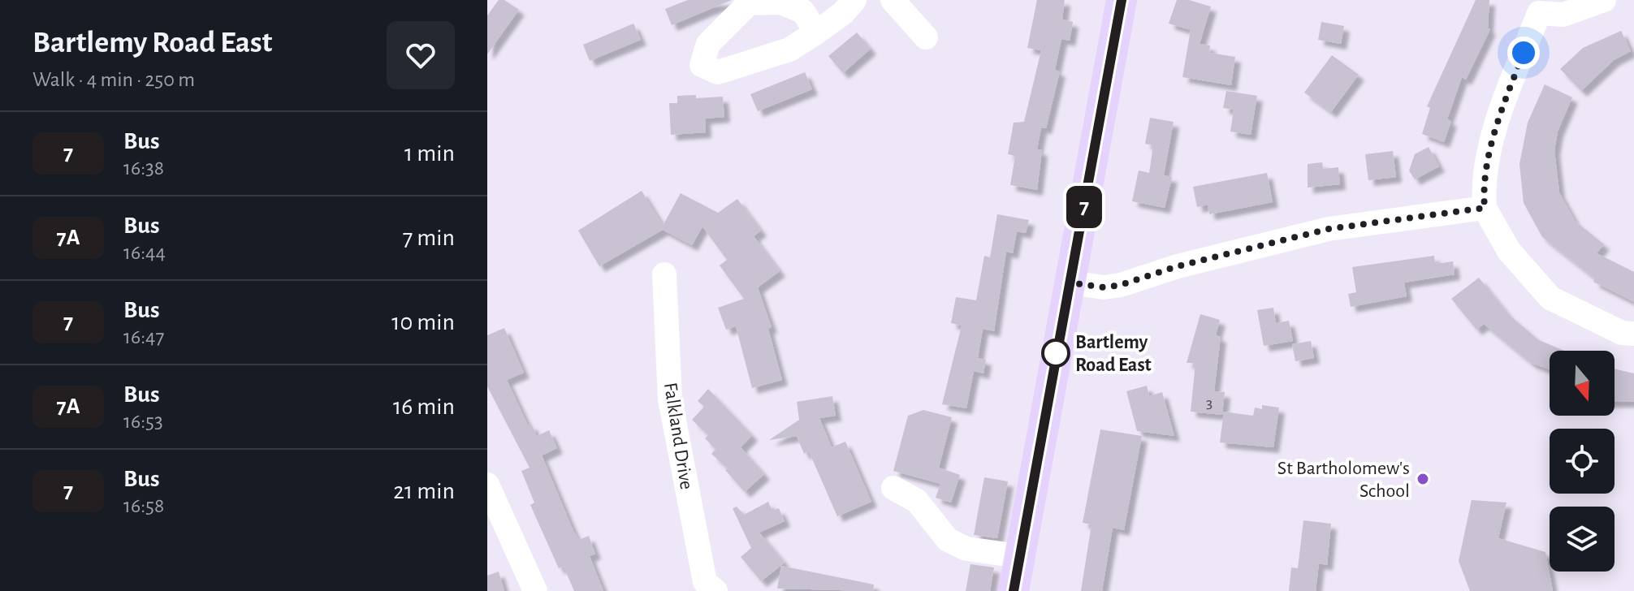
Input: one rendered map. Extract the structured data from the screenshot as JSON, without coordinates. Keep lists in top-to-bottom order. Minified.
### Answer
{"streets":{"street":["Falkland Drive"]},"places":["Bartlemy Road East","St Bartholomew's School"],"lines":["bus line 7"],"house_numbers":["3"],"north":"bottom","page":{"heading":["Bartlemy Road East","Walk · 4 min · 250 m"],"on_map":"7","list":[{"mark":"7","name":"Bus","note":"16:38","value":"1 min"},{"mark":"7A","name":"Bus","note":"16:44","value":"7 min"},{"mark":"7","name":"Bus","note":"16:47","value":"10 min"},{"mark":"7A","name":"Bus","note":"16:53","value":"16 min"},{"mark":"7","name":"Bus","note":"16:58","value":"21 min"}]}}
